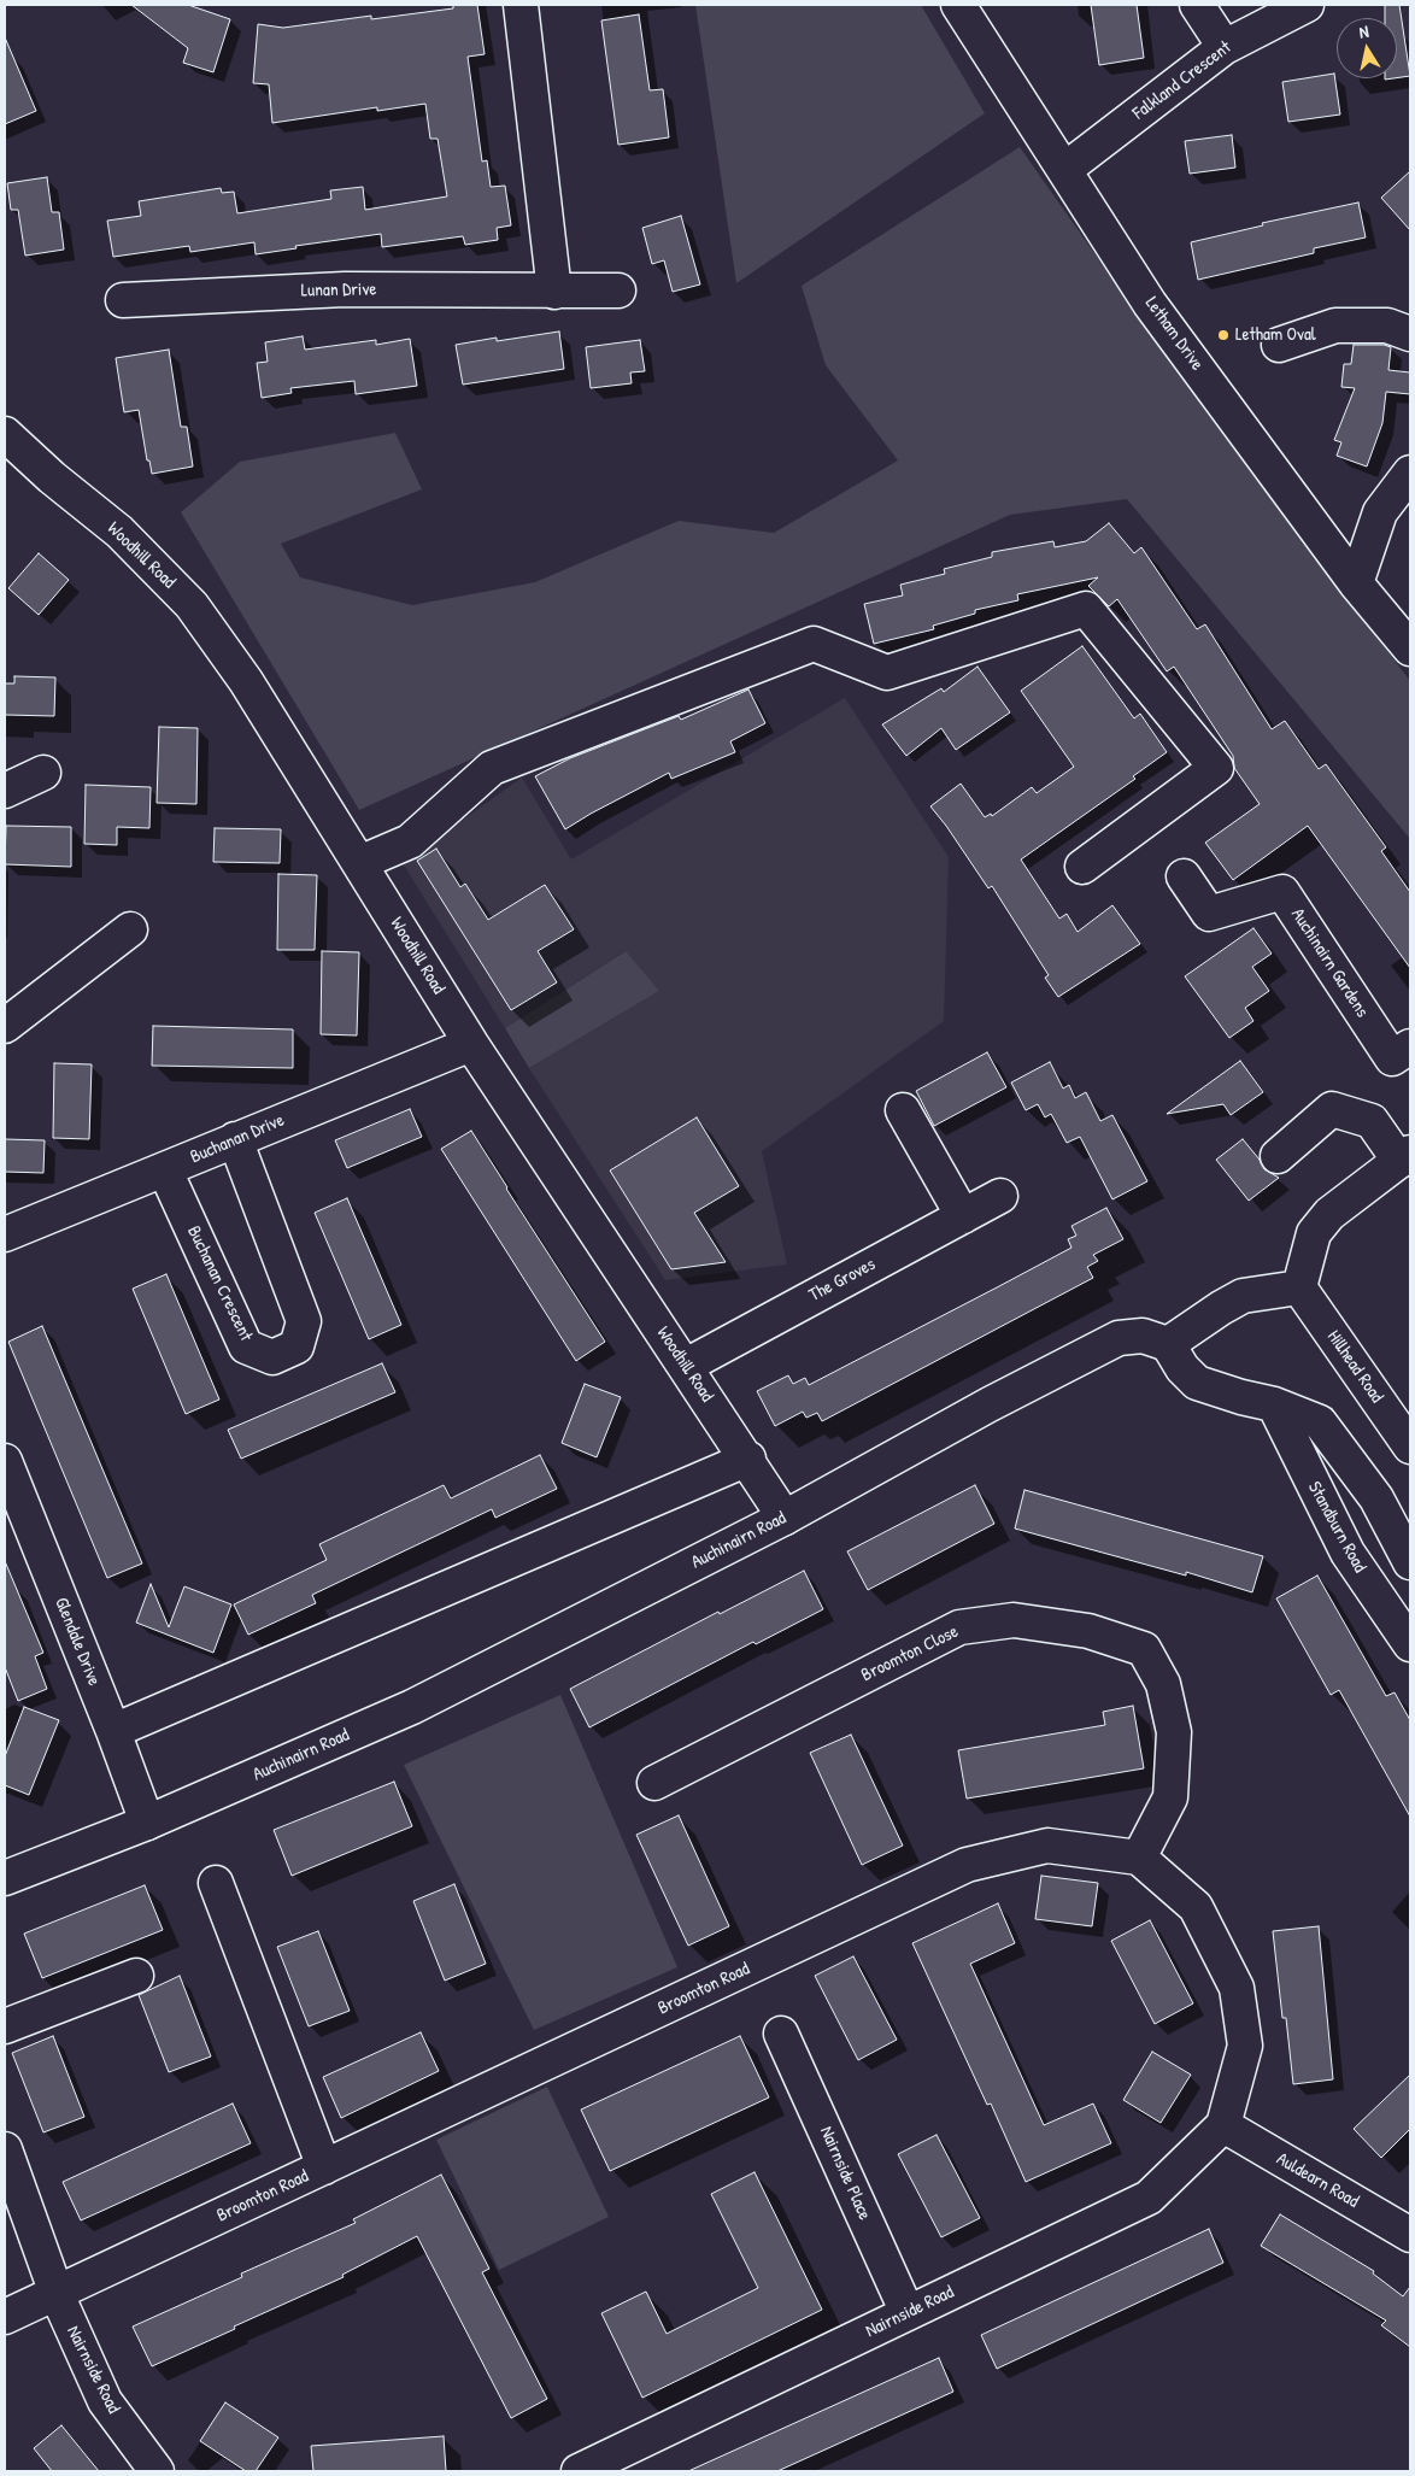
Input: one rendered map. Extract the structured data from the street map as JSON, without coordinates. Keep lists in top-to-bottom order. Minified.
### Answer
{"streets":{"street":["Falkland Crescent","Lunan Drive","Letham Drive","Woodhill Road","Auchinairn Gardens","Buchanan Drive","The Groves","Buchanan Crescent","Hillhead Road","Standburn Road","Auchinairn Road","Glendale Drive","Broomton Close","Broomton Road","Nairnside Place","Auldearn Road","Nairnside Road"]},"crossings":[["Falkland Crescent","Letham Drive"],["Woodhill Road","Buchanan Drive"],["Woodhill Road","The Groves"],["Woodhill Road","Auchinairn Road"],["Buchanan Drive","Buchanan Crescent"],["Auchinairn Road","Glendale Drive"],["Broomton Close","Broomton Road"],["Broomton Road","Nairnside Road"],["Nairnside Place","Nairnside Road"],["Auldearn Road","Nairnside Road"]],"places":["Letham Oval"],"north":"top"}
